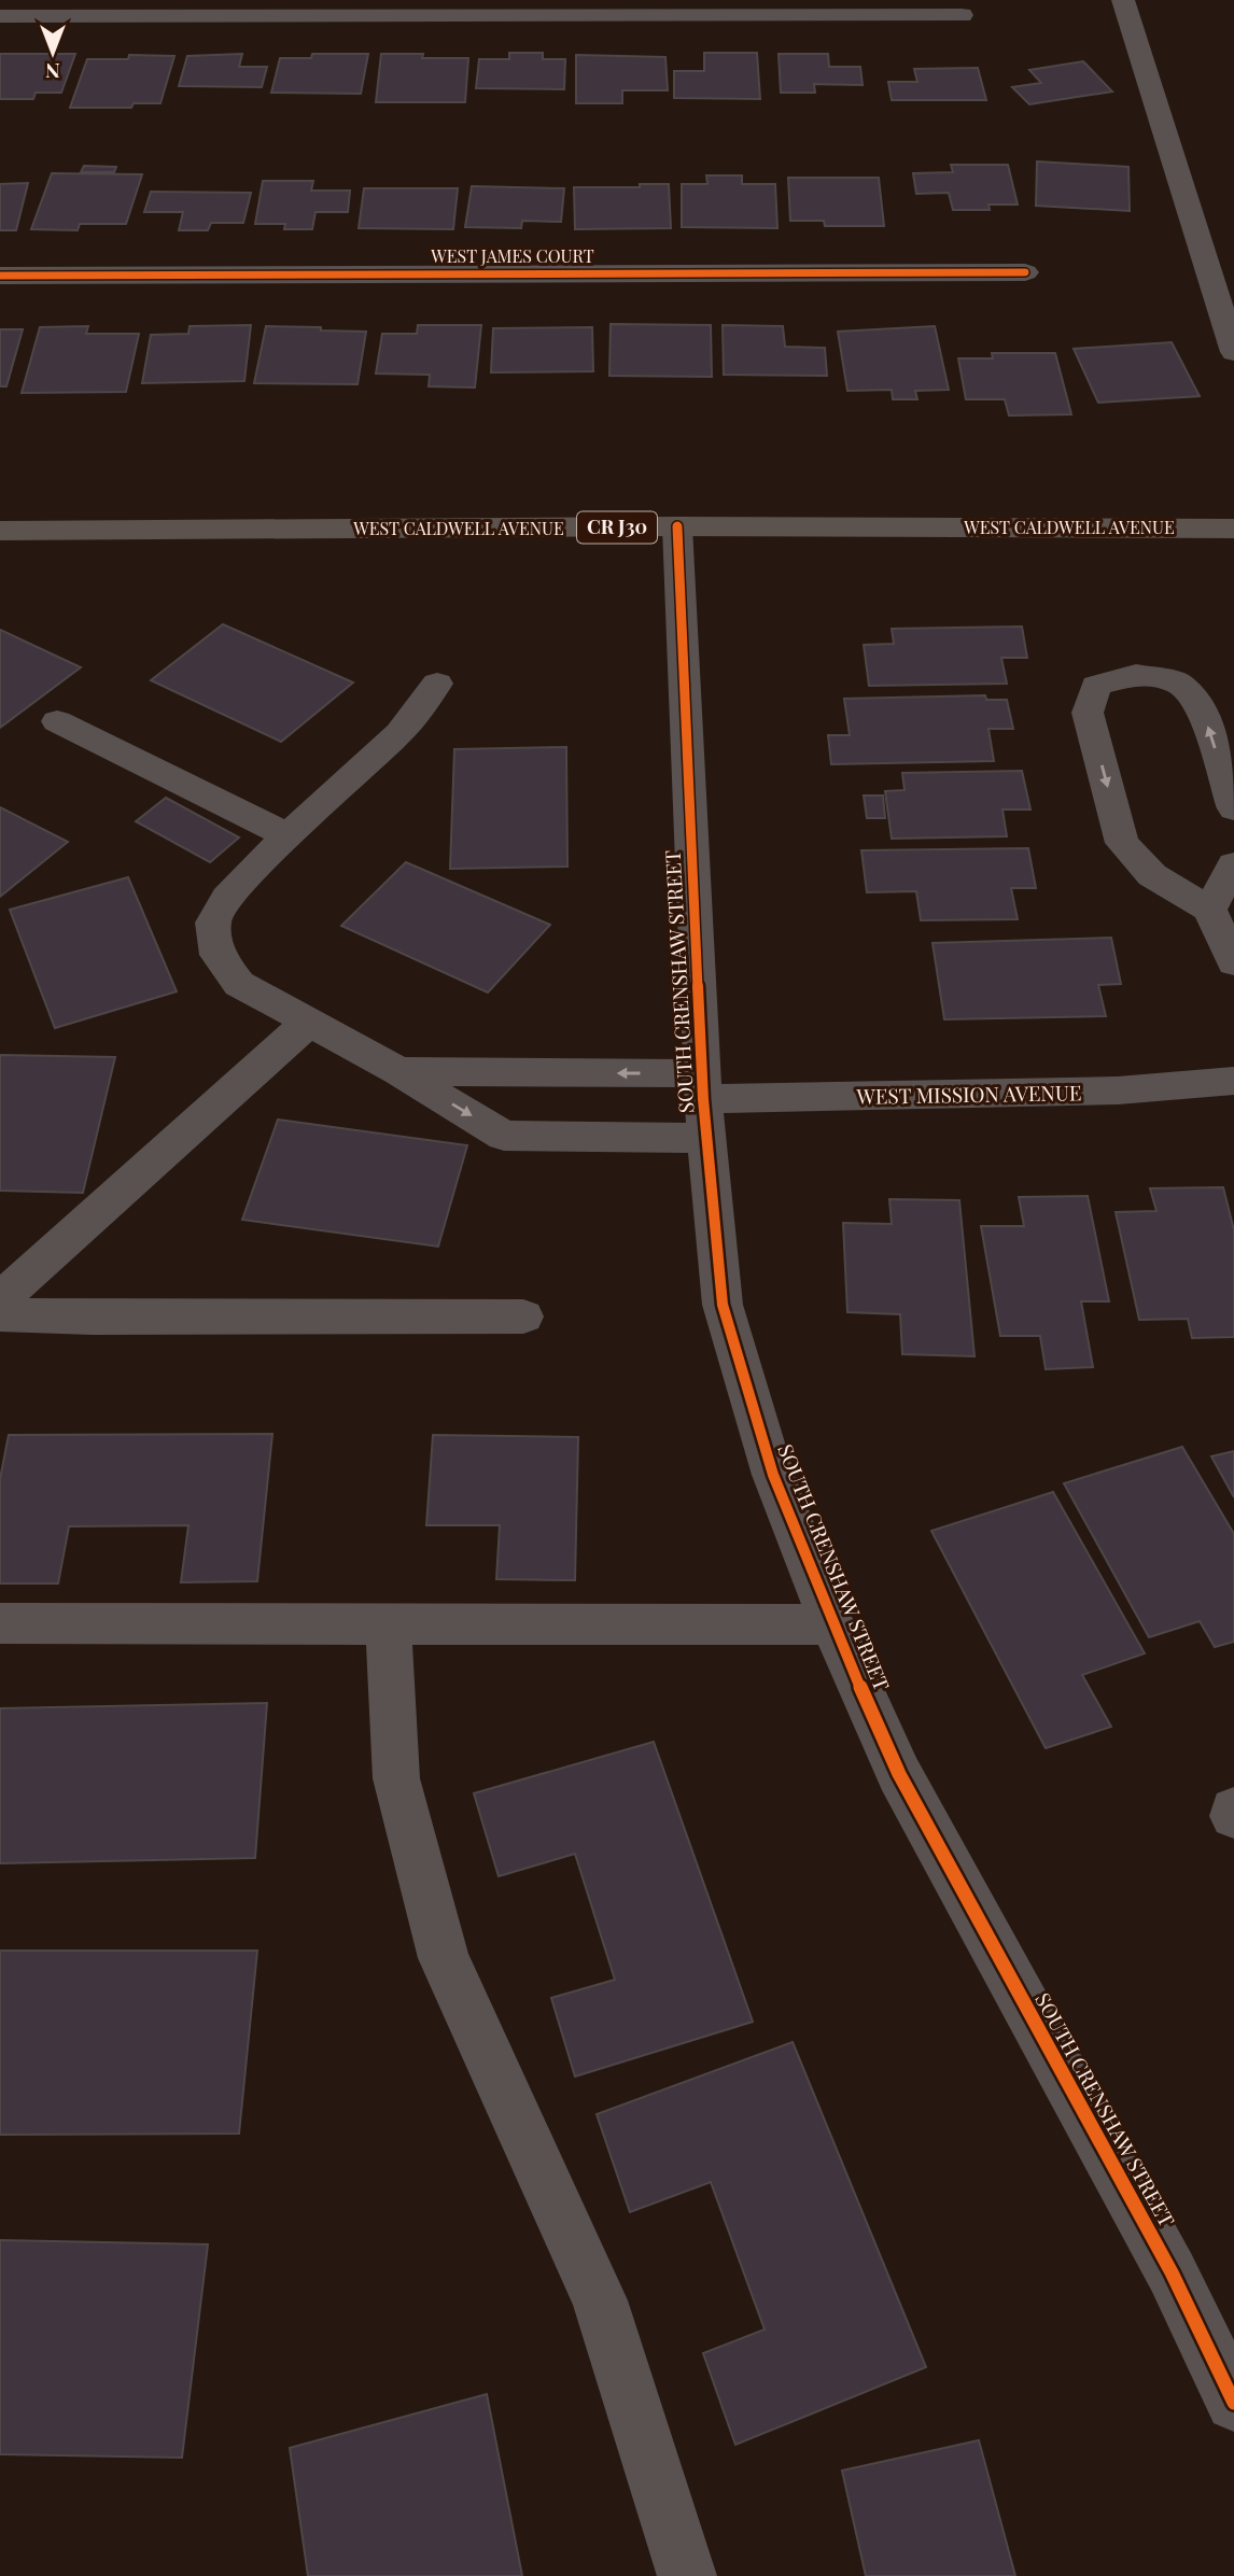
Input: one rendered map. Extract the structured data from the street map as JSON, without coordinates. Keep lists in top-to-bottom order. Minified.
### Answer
{"streets":{"main road":["CR J30","WEST CALDWELL AVENUE"],"street":["WEST JAMES COURT","SOUTH CRENSHAW STREET","WEST MISSION AVENUE"]},"crossings":[["WEST CALDWELL AVENUE","SOUTH CRENSHAW STREET"],["SOUTH CRENSHAW STREET","WEST MISSION AVENUE"]],"north":"bottom"}
